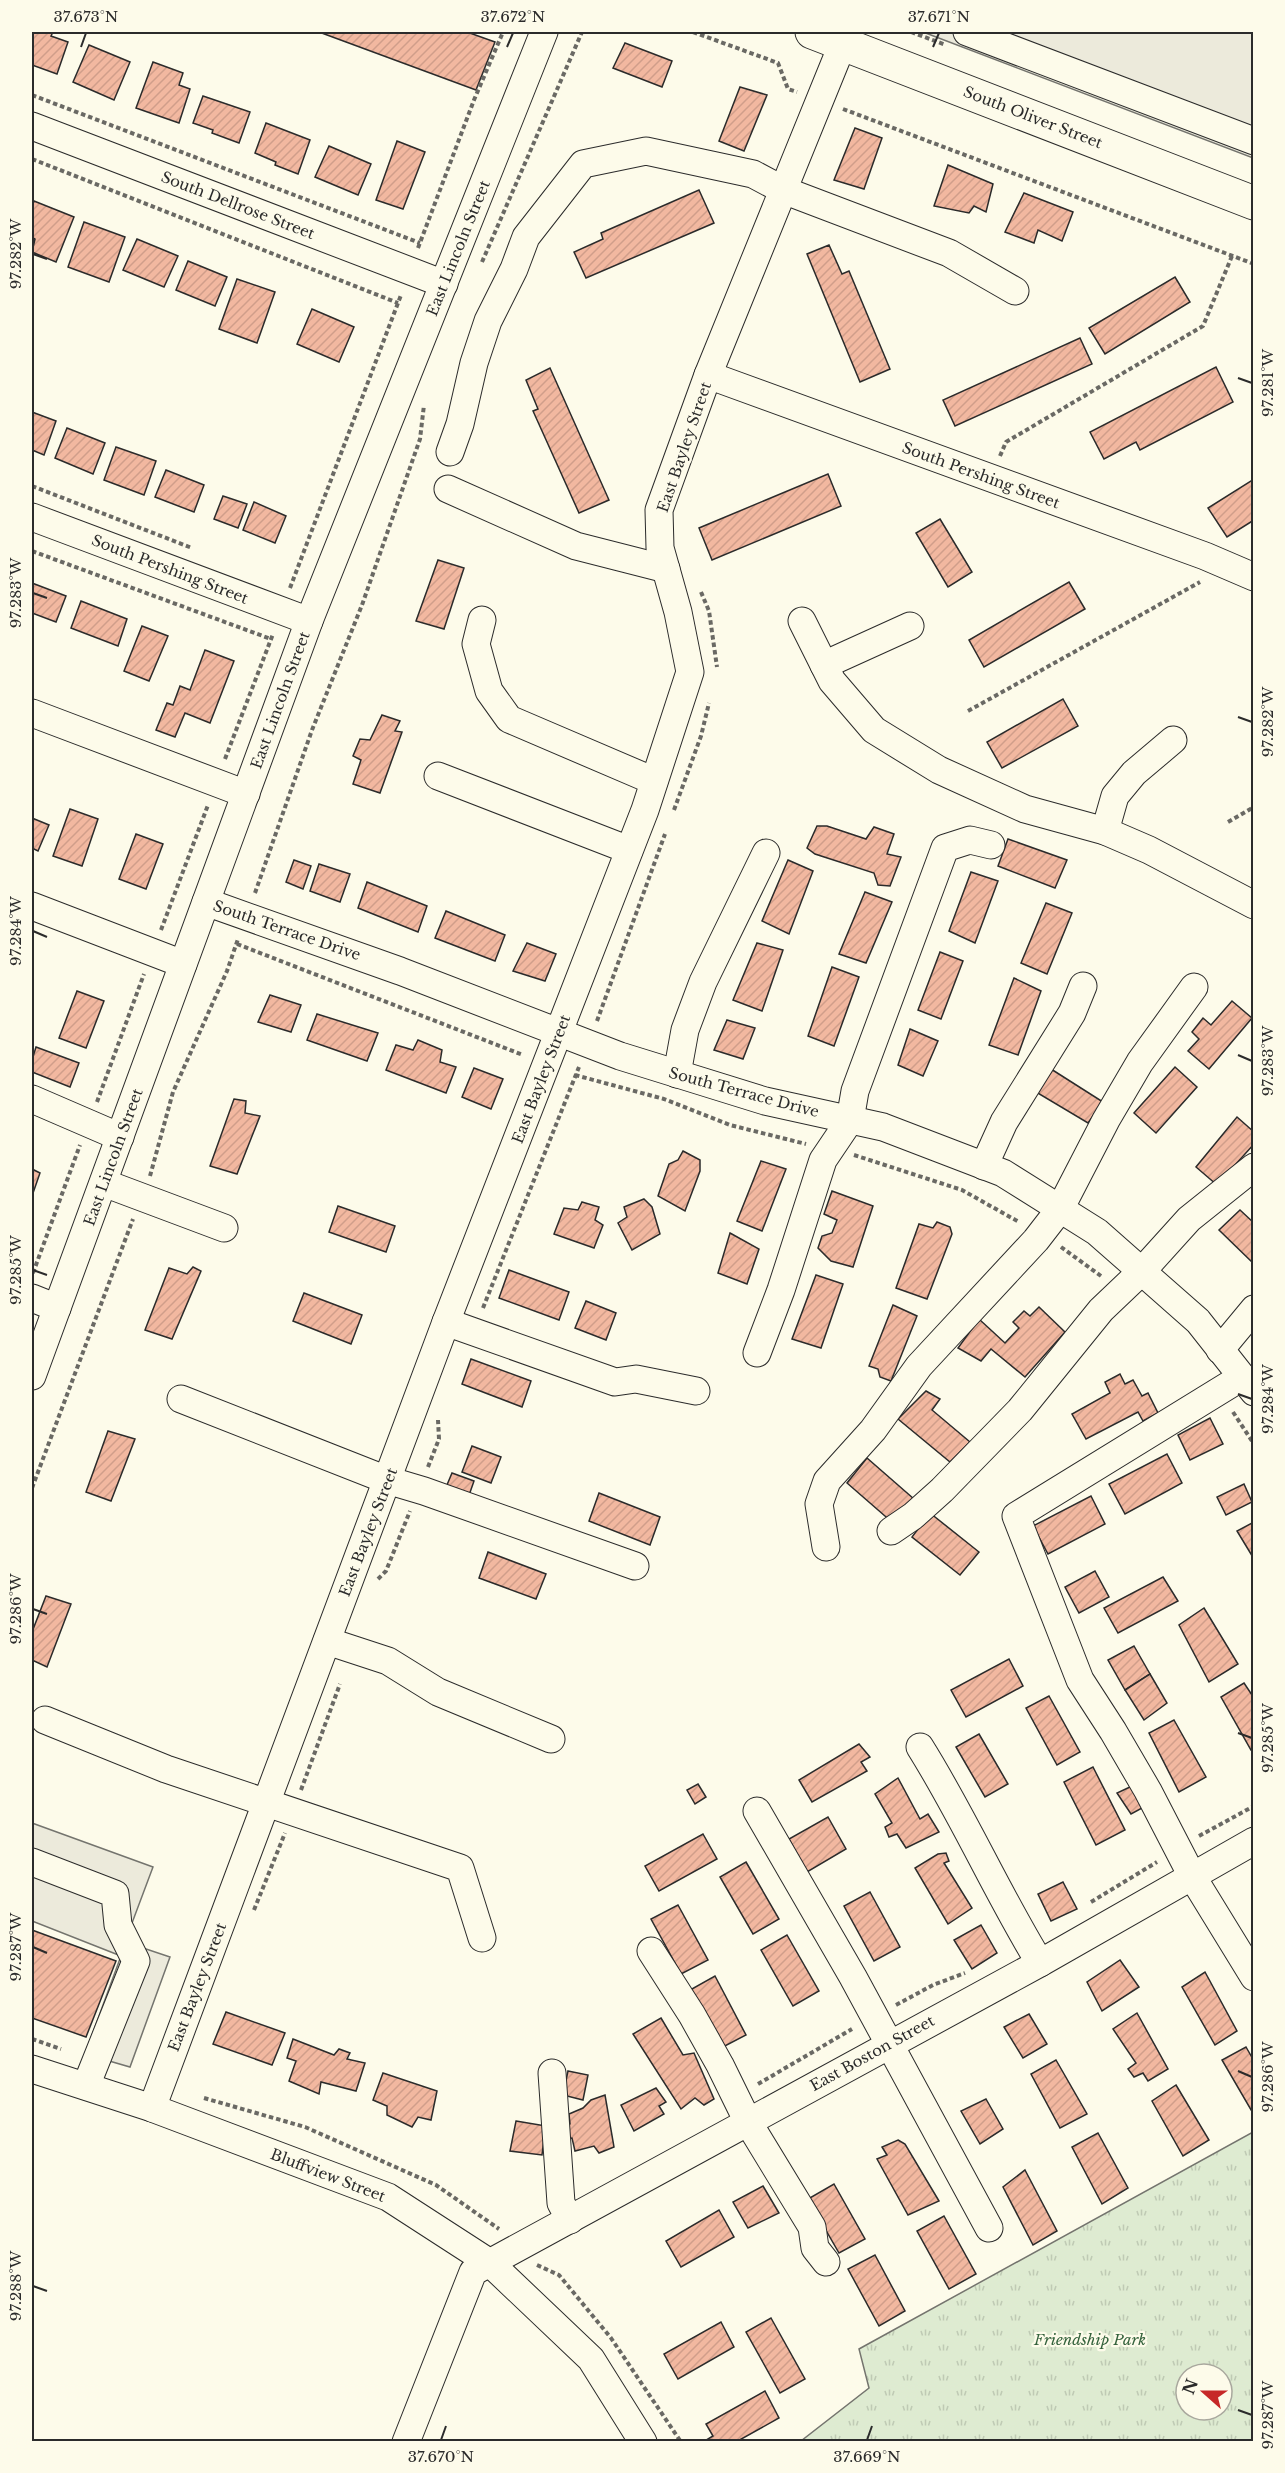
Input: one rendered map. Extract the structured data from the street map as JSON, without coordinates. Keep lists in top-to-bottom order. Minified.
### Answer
{"streets":{"main road":["South Oliver Street"],"street":["South Dellrose Street","East Lincoln Street","East Bayley Street","South Pershing Street","South Terrace Drive","East Boston Street","Bluffview Street"]},"crossings":[["South Oliver Street","East Bayley Street"],["South Dellrose Street","East Lincoln Street"],["East Lincoln Street","South Pershing Street"],["East Lincoln Street","South Terrace Drive"],["East Bayley Street","South Pershing Street"],["East Bayley Street","South Terrace Drive"],["East Bayley Street","Bluffview Street"],["East Boston Street","Bluffview Street"]],"parks":["Friendship Park"],"north":"left","coordinates":["37.673°N","37.672°N","37.671°N","97.282°W","97.281°W","97.283°W","97.284°W","97.285°W","97.286°W","97.287°W","97.288°W","37.670°N","37.669°N"]}
